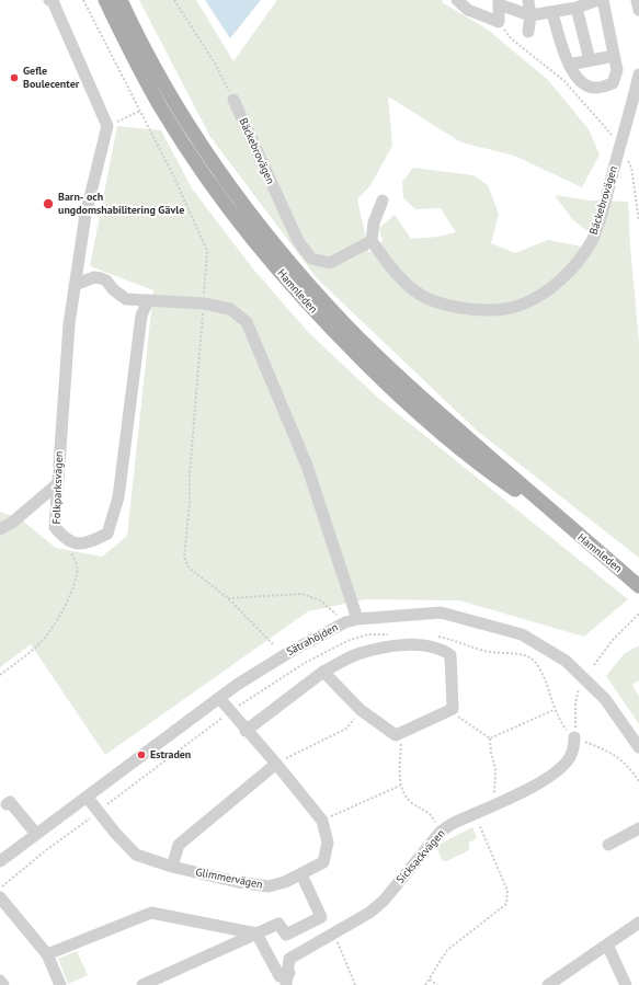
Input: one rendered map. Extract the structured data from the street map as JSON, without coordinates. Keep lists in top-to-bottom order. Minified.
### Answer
{"streets":{"main road":["Hamnleden"],"street":["Bäckebrovägen","Folkparksvägen","Sätrahöjden","Sicksackvägen","Glimmervägen"]},"crossings":[["Sätrahöjden","Glimmervägen"]],"places":["Gefle Boulecenter","Barn- och ungdomshabilitering Gävle","Estraden"]}
